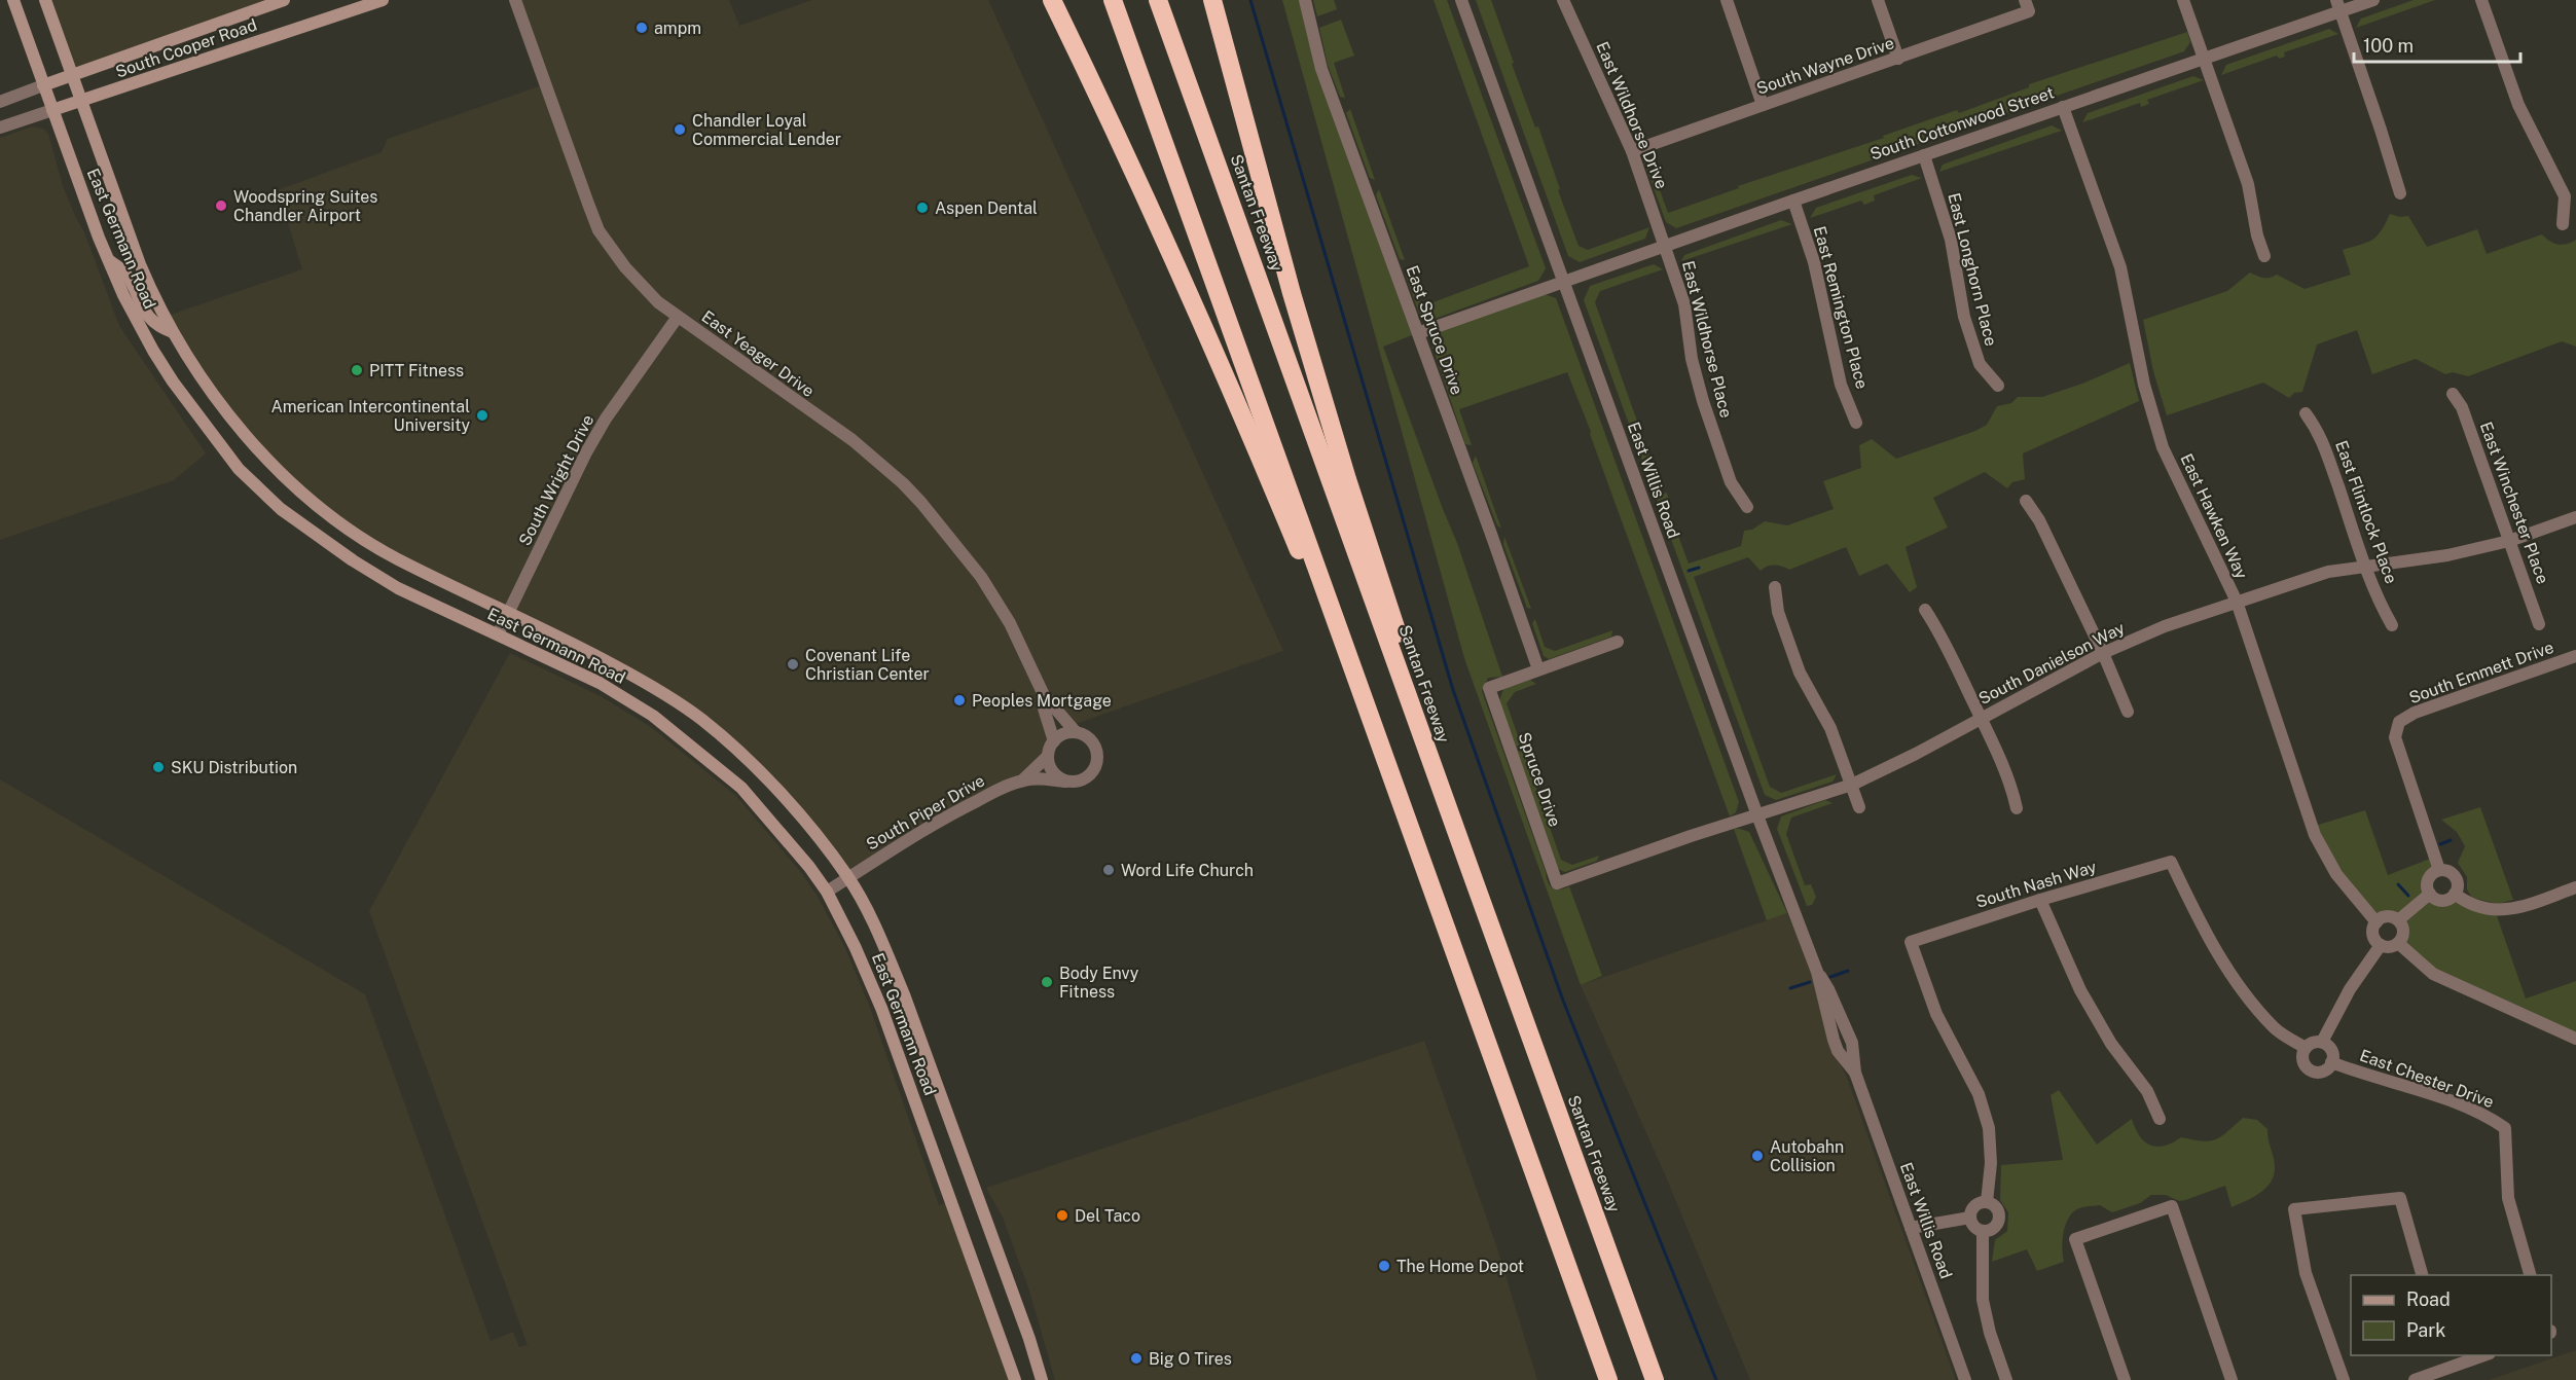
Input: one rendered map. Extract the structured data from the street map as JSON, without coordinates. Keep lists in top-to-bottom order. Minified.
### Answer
{"streets":{"highway":["Santan Freeway"],"main road":["South Cooper Road","East Germann Road"],"street":["South Wayne Drive","East Wildhorse Drive","South Cottonwood Street","East Longhorn Place","East Remington Place","East Spruce Drive","East Wildhorse Place","East Yeager Drive","South Wright Drive","East Willis Road","East Winchester Place","East Flintlock Place","East Hawken Way","South Danielson Way","South Emmett Drive","Spruce Drive","South Piper Drive","South Nash Way","East Chester Drive"]},"crossings":[["South Cooper Road","East Germann Road"],["South Wayne Drive","East Wildhorse Drive"],["East Wildhorse Drive","South Cottonwood Street"],["East Wildhorse Drive","East Wildhorse Place"],["South Cottonwood Street","East Longhorn Place"],["South Cottonwood Street","East Remington Place"],["South Cottonwood Street","East Spruce Drive"],["South Cottonwood Street","East Wildhorse Place"],["South Cottonwood Street","East Willis Road"],["South Cottonwood Street","East Hawken Way"],["East Germann Road","South Wright Drive"],["East Germann Road","South Piper Drive"],["East Spruce Drive","Spruce Drive"],["East Yeager Drive","South Wright Drive"],["East Yeager Drive","South Piper Drive"],["East Willis Road","South Danielson Way"],["East Winchester Place","South Danielson Way"],["East Flintlock Place","South Danielson Way"],["East Hawken Way","South Danielson Way"],["South Danielson Way","Spruce Drive"],["South Nash Way","East Chester Drive"]],"places":["ampm","Chandler Loyal Commercial Lender","Woodspring Suites Chandler Airport","Aspen Dental","PITT Fitness","American Intercontinental University","Covenant Life Christian Center","Peoples Mortgage","SKU Distribution","Word Life Church","Body Envy Fitness","Autobahn Collision","Del Taco","The Home Depot","Big O Tires"],"legend":["Road","Park"],"scale_bar":"100 m"}
